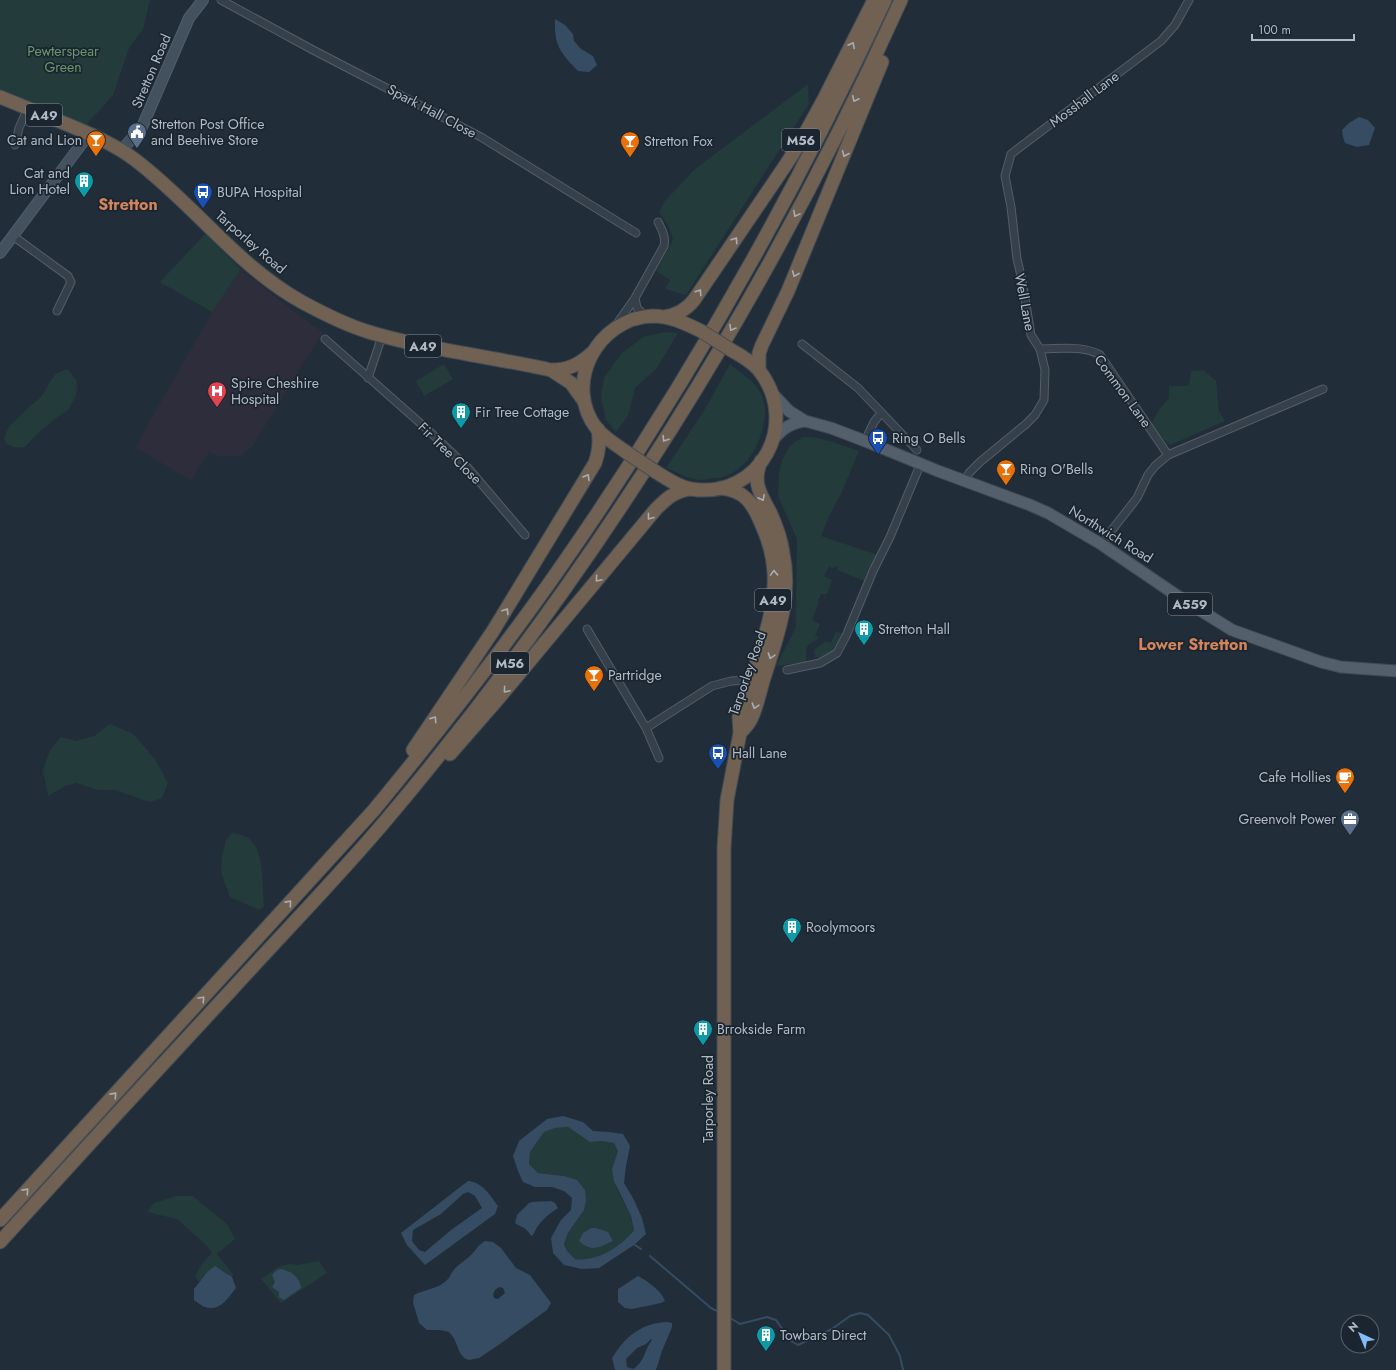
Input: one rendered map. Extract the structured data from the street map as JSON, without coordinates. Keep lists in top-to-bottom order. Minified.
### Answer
{"streets":{"highway":["A49","M56","Tarporley Road"],"main road":["Stretton Road","Northwich Road","A559"],"street":["Mosshall Lane","Spark Hall Close","Well Lane","Common Lane","Fir Tree Close"]},"crossings":[["Stretton Road","Tarporley Road"],["Mosshall Lane","Well Lane"],["A49","Tarporley Road"],["Well Lane","Common Lane"],["Well Lane","Northwich Road"]],"districts":["Stretton","Lower Stretton"],"parks":["Pewterspear Green"],"places":{"public building":["Stretton Post Office and Beehive Store"],"bar":["Cat and Lion","Stretton Fox","Ring O'Bells","Partridge"],"building":["Cat and Lion Hotel","Fir Tree Cottage","Stretton Hall","Roolymoors","Brrokside Farm","Towbars Direct"],"bus stop":["BUPA Hospital","Ring O Bells","Hall Lane"],"hospital":["Spire Cheshire Hospital"],"cafe":["Cafe Hollies"],"office":["Greenvolt Power"]},"scale_bar":"100 m","north":"top left"}
